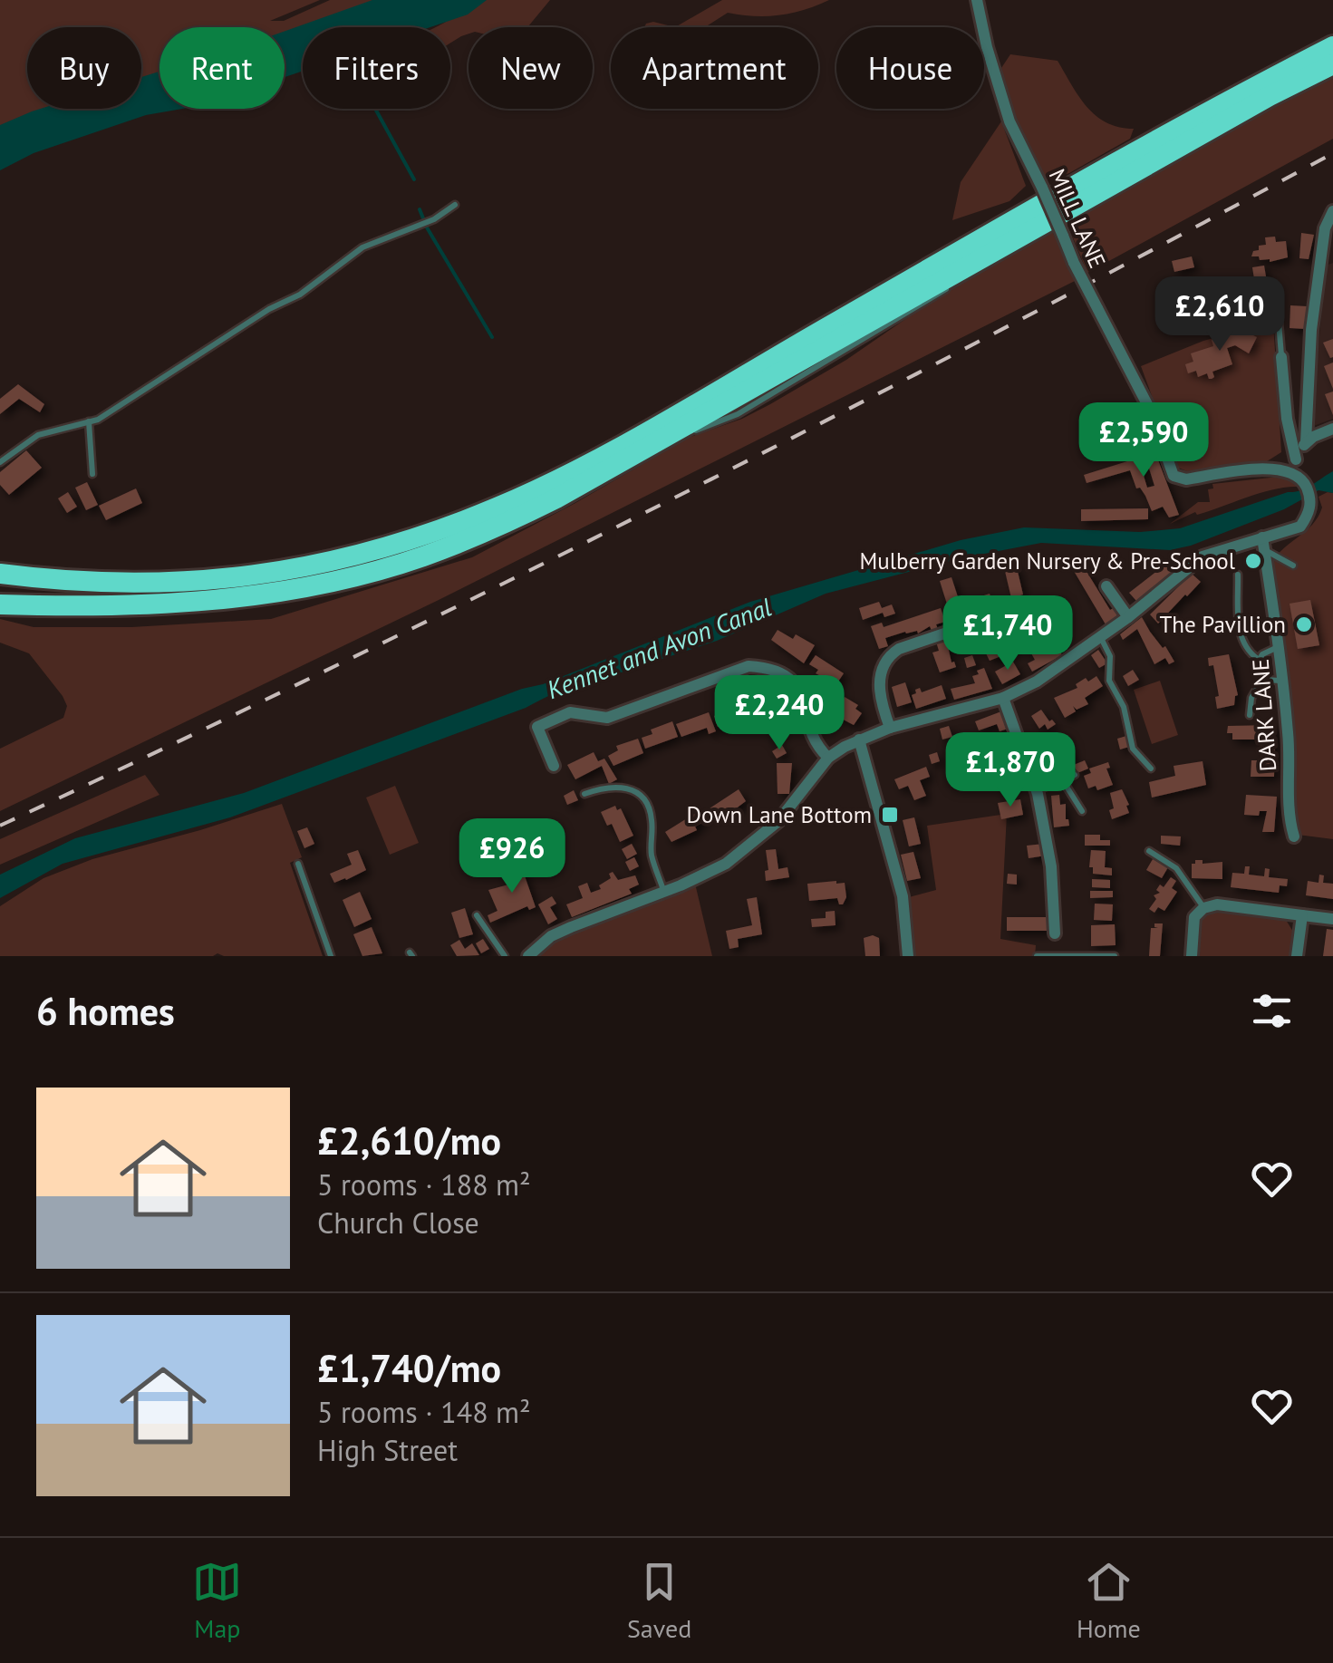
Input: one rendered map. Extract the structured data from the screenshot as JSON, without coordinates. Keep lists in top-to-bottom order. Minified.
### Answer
{"streets":{"street":["MILL LANE","DARK LANE"]},"water":["Kennet and Avon Canal"],"places":{"other":["Mulberry Garden Nursery & Pre-School","The Pavillion"],"transit":["Down Lane Bottom"]},"page":{"chip":["Buy","Rent","Filters","New","Apartment","House"],"price":["£2,610","£2,590","£1,740","£2,240","£1,870","£926"],"heading":"6 homes","list":[{"name":"£2,610/mo","note":"5 rooms · 188 m² · Church Close"},{"name":"£1,740/mo","note":"5 rooms · 148 m² · High Street"}],"tabs":["Map","Saved","Home"]}}
